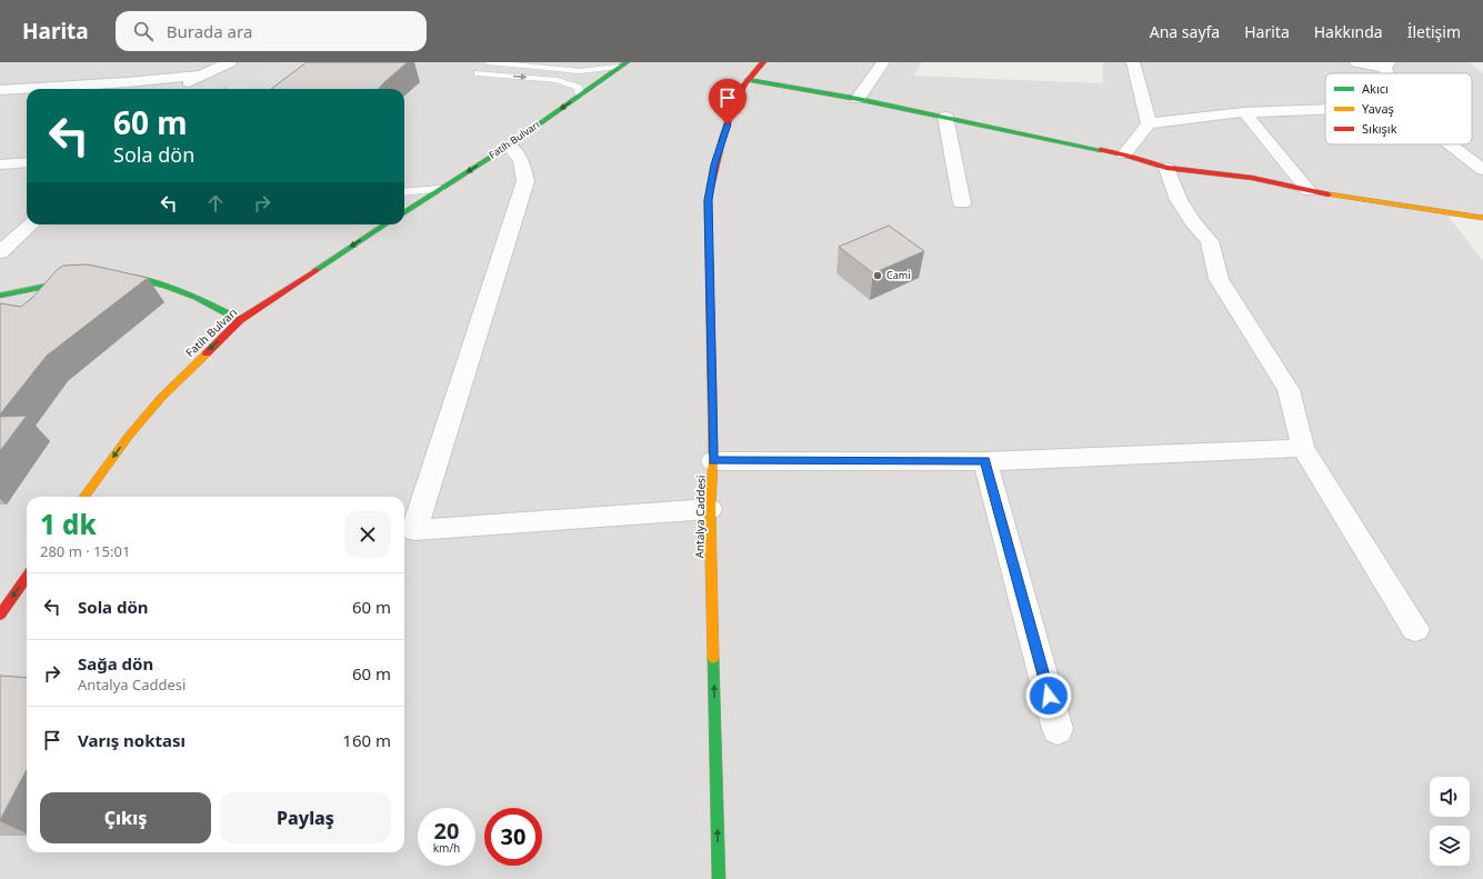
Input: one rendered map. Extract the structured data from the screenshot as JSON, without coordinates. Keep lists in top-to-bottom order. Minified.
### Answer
{"streets":{"main road":["Fatih Bulvarı","Antalya Caddesi"]},"one_way":["Fatih Bulvarı","Antalya Caddesi"],"places":["Cami"],"legend":["Akıcı","Yavaş","Sıkışık"],"page":{"header":"Harita","search":"Burada ara","nav":["Ana sayfa","Harita","Hakkında","İletişim"],"turn":["60 m","Sola dön"],"heading":["1 dk","280 m · 15:01"],"list":[{"name":"Sola dön","value":"60 m"},{"name":"Sağa dön","note":"Antalya Caddesi","value":"60 m"},{"name":"Varış noktası","value":"160 m"}],"buttons":["Çıkış","Paylaş"],"speed":"20 km/h","limit":"30"}}
